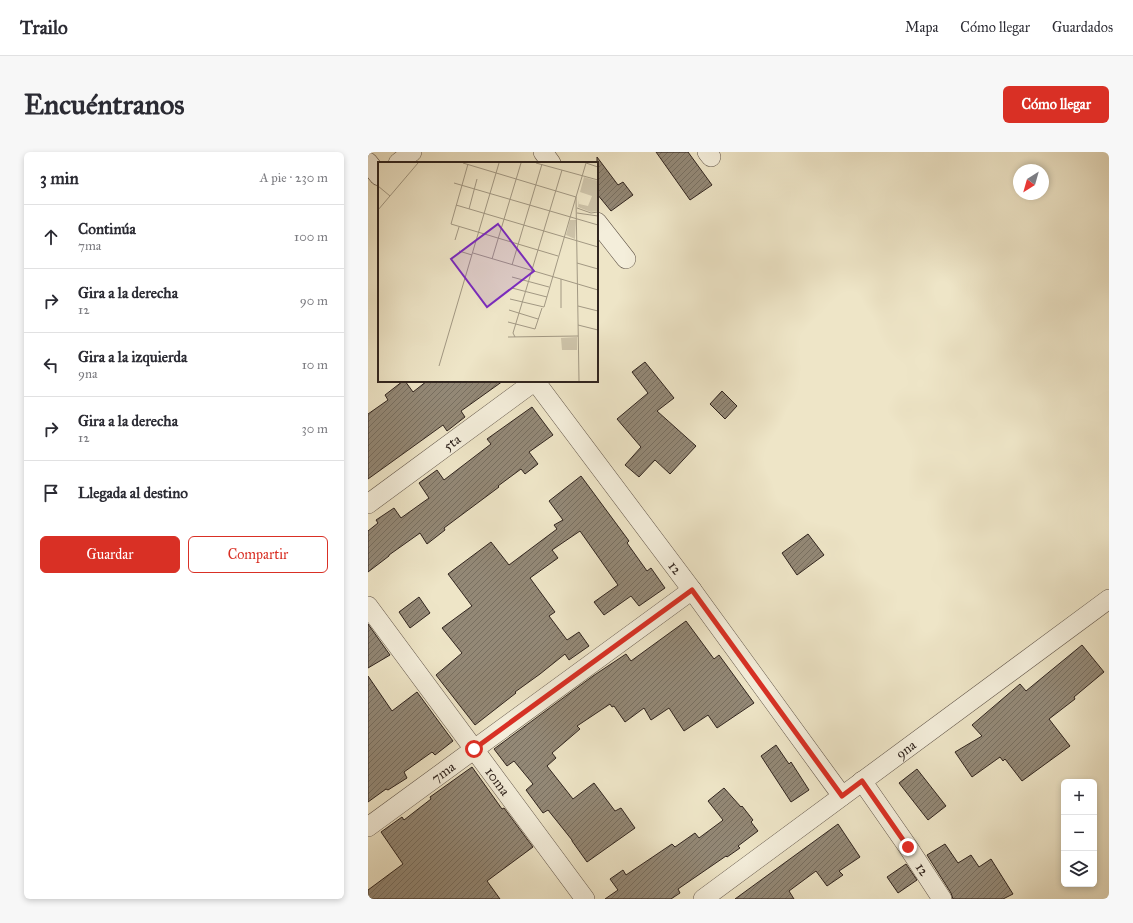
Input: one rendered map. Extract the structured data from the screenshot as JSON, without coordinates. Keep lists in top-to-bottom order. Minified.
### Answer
{"streets":{"street":["5ta","12","9na","7ma","10ma"]},"crossings":[["12","9na"],["12","7ma"],["7ma","10ma"]],"north":"bottom left","page":{"header":"Trailo","nav":["Mapa","Cómo llegar","Guardados"],"buttons":["Cómo llegar",["Guardar","Compartir"]],"title":"Encuéntranos","heading":["3 min","A pie · 230 m"],"list":[["Continúa","7ma","100 m"],["Gira a la derecha","12","90 m"],["Gira a la izquierda","9na","10 m"],["Gira a la derecha","12","30 m"],"Llegada al destino"],"map_buttons":["+","−"]}}
